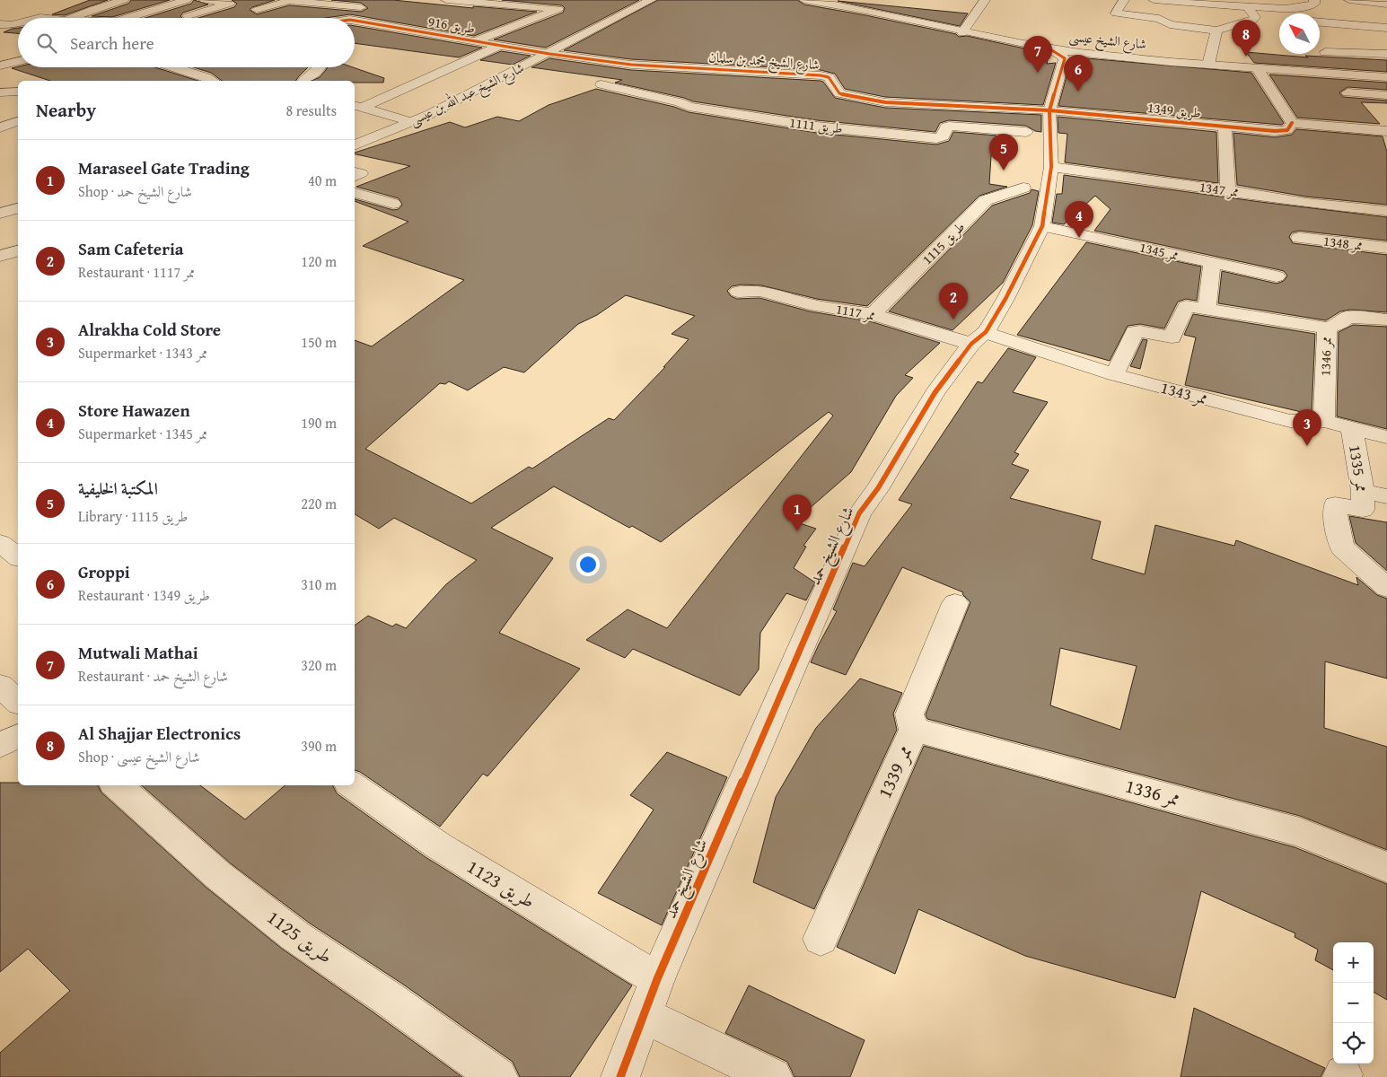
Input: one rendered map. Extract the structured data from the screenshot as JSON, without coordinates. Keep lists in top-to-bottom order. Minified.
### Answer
{"streets":{"street":["طريق 916","شارع الشيخ عيسى","شارع الشيخ محمد بن سلمان","شارع الشيخ عبد الله بن عيسى","طريق 1349","طريق 1111","ممر 1347","طريق 1115","ممر 1348","ممر 1345","ممر 1117","ممر 1346","ممر 1343","ممر 1335","شارع الشيخ حمد","ممر 1339","ممر 1336","طريق 1123","طريق 1125"]},"crossings":[["طريق 916","شارع الشيخ محمد بن سلمان"],["طريق 916","شارع الشيخ عبد الله بن عيسى"],["شارع الشيخ عيسى","شارع الشيخ حمد"],["شارع الشيخ محمد بن سلمان","شارع الشيخ عبد الله بن عيسى"],["شارع الشيخ محمد بن سلمان","طريق 1349"],["شارع الشيخ محمد بن سلمان","طريق 1111"],["شارع الشيخ محمد بن سلمان","شارع الشيخ حمد"],["طريق 1349","شارع الشيخ حمد"],["ممر 1347","شارع الشيخ حمد"],["طريق 1115","ممر 1117"],["ممر 1345","شارع الشيخ حمد"],["ممر 1117","ممر 1343"],["ممر 1117","شارع الشيخ حمد"],["ممر 1346","ممر 1343"],["ممر 1343","ممر 1335"],["ممر 1343","شارع الشيخ حمد"],["شارع الشيخ حمد","طريق 1123"],["ممر 1339","ممر 1336"]],"north":"top left","page":{"search":"Search here","pins":["8","7","6","5","4","2","3","1"],"heading":["Nearby","8 results"],"list":[{"mark":"1","name":"Maraseel Gate Trading","note":"Shop · شارع الشيخ حمد","value":"40 m"},{"mark":"2","name":"Sam Cafeteria","note":"Restaurant · ممر 1117","value":"120 m"},{"mark":"3","name":"Alrakha Cold Store","note":"Supermarket · ممر 1343","value":"150 m"},{"mark":"4","name":"Store Hawazen","note":"Supermarket · ممر 1345","value":"190 m"},{"mark":"5","name":"المكتبة الخليفية","note":"Library · طريق 1115","value":"220 m"},{"mark":"6","name":"Groppi","note":"Restaurant · طريق 1349","value":"310 m"},{"mark":"7","name":"Mutwali Mathai","note":"Restaurant · شارع الشيخ حمد","value":"320 m"},{"mark":"8","name":"Al Shajjar Electronics","note":"Shop · شارع الشيخ عيسى","value":"390 m"}],"map_buttons":["+","−"]}}
